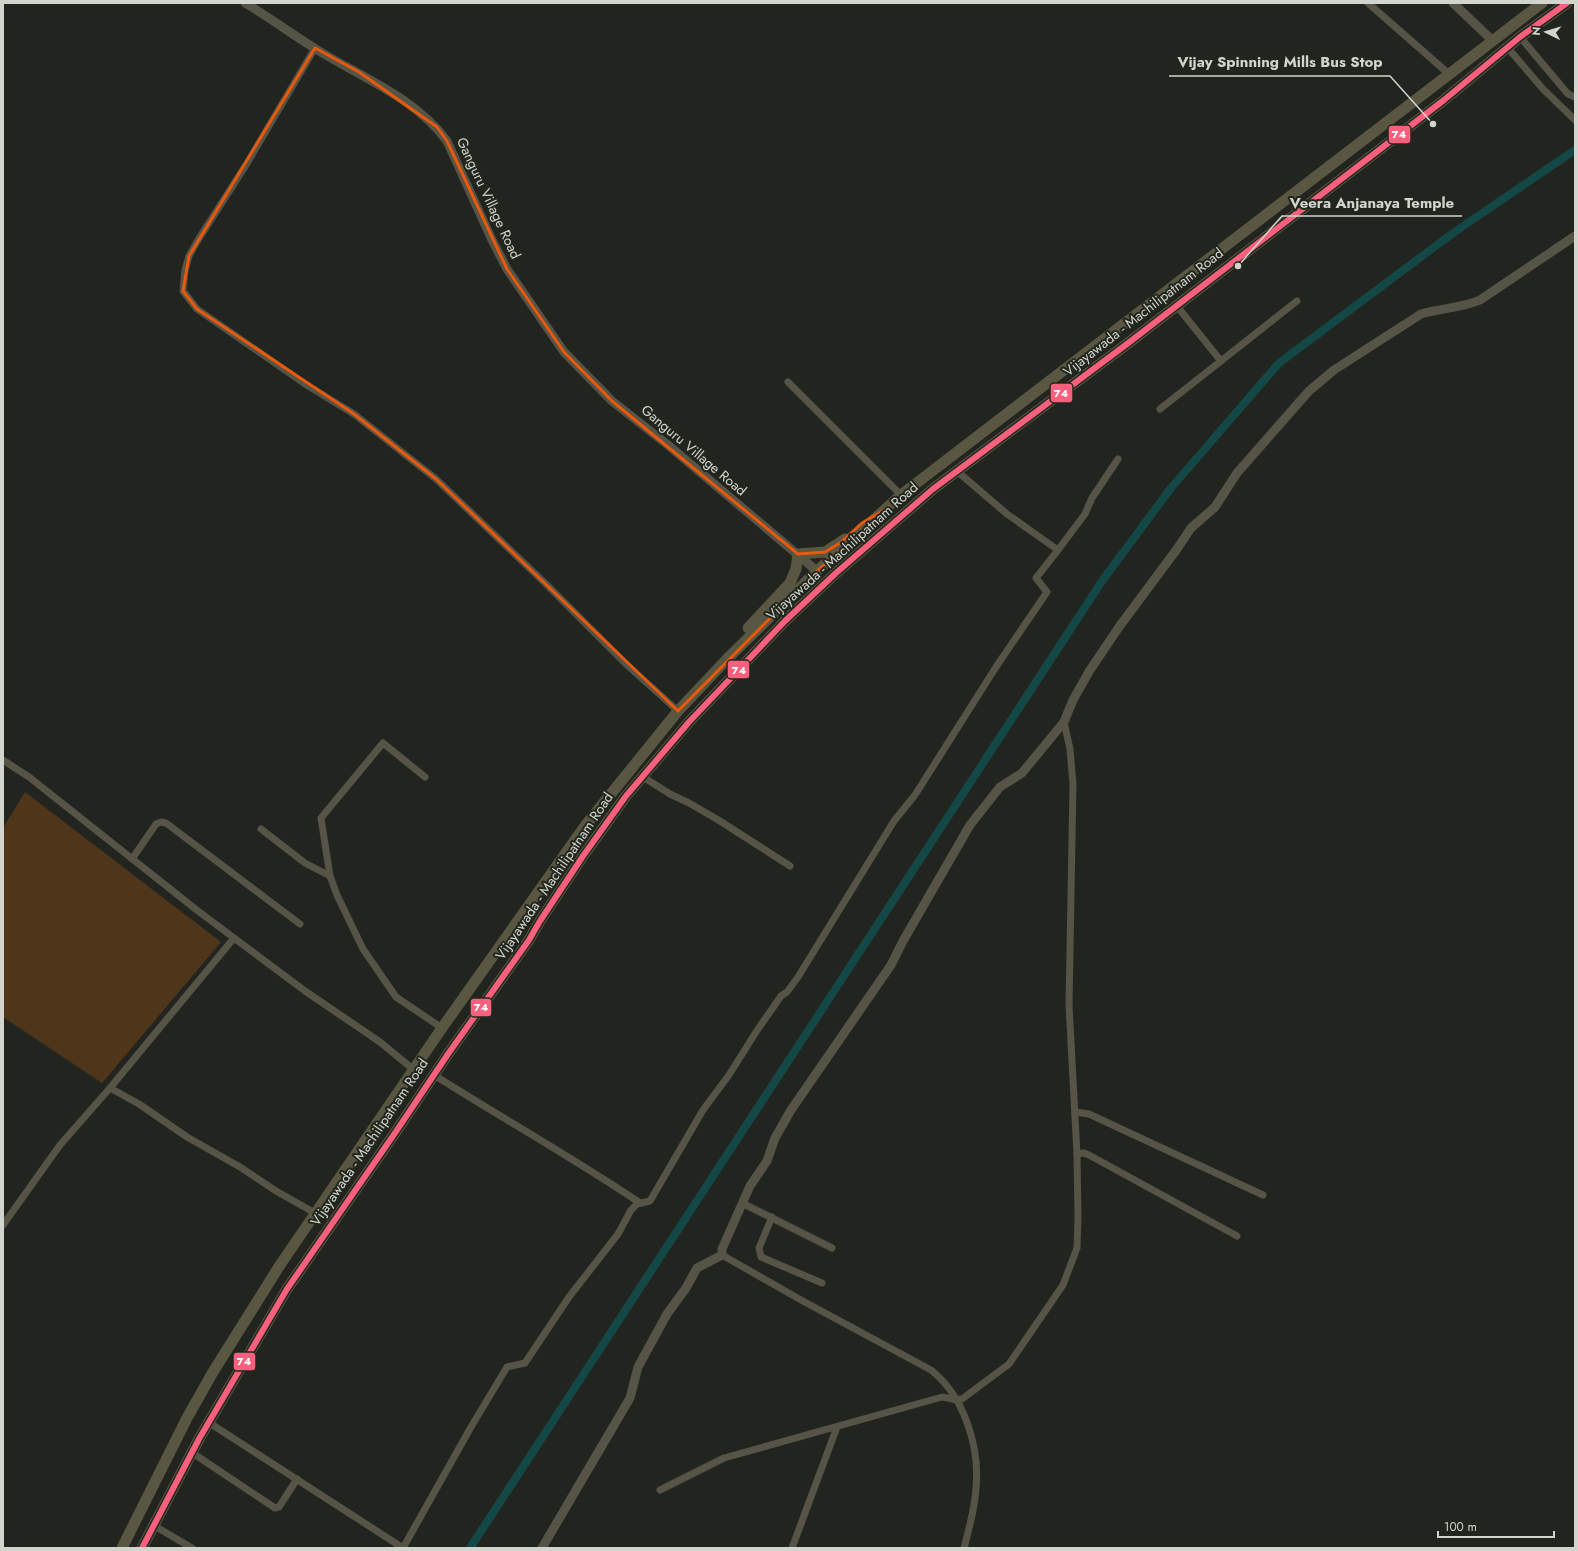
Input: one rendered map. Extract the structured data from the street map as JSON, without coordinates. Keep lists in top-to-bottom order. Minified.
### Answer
{"streets":{"highway":["Vijayawada - Machilipatnam Road"],"street":["Ganguru Village Road"]},"crossings":[["Ganguru Village Road","Vijayawada - Machilipatnam Road"]],"places":["Vijay Spinning Mills Bus Stop","Veera Anjanaya Temple"],"lines":["transit line 74"],"scale_bar":"100 m","north":"left"}
